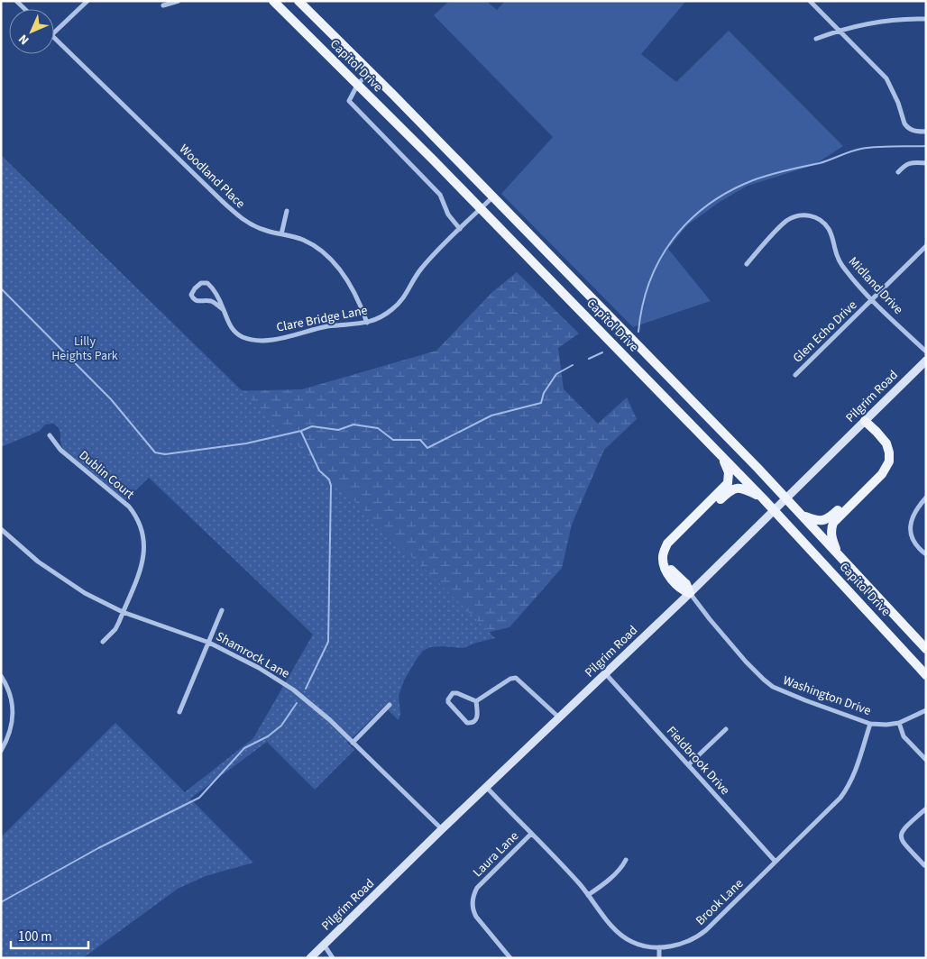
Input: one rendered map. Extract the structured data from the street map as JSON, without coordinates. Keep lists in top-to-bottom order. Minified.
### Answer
{"streets":{"main road":["Capitol Drive","Pilgrim Road"],"street":["Woodland Place","Midland Drive","Clare Bridge Lane","Glen Echo Drive","Dublin Court","Shamrock Lane","Washington Drive","Fieldbrook Drive","Laura Lane","Brook Lane"]},"crossings":[["Capitol Drive","Clare Bridge Lane"],["Woodland Place","Clare Bridge Lane"],["Midland Drive","Glen Echo Drive"],["Pilgrim Road","Shamrock Lane"],["Pilgrim Road","Washington Drive"],["Pilgrim Road","Fieldbrook Drive"],["Pilgrim Road","Brook Lane"],["Dublin Court","Shamrock Lane"],["Washington Drive","Brook Lane"],["Fieldbrook Drive","Brook Lane"],["Laura Lane","Brook Lane"]],"parks":["Lilly Heights Park"],"scale_bar":"100 m","north":"bottom left"}
